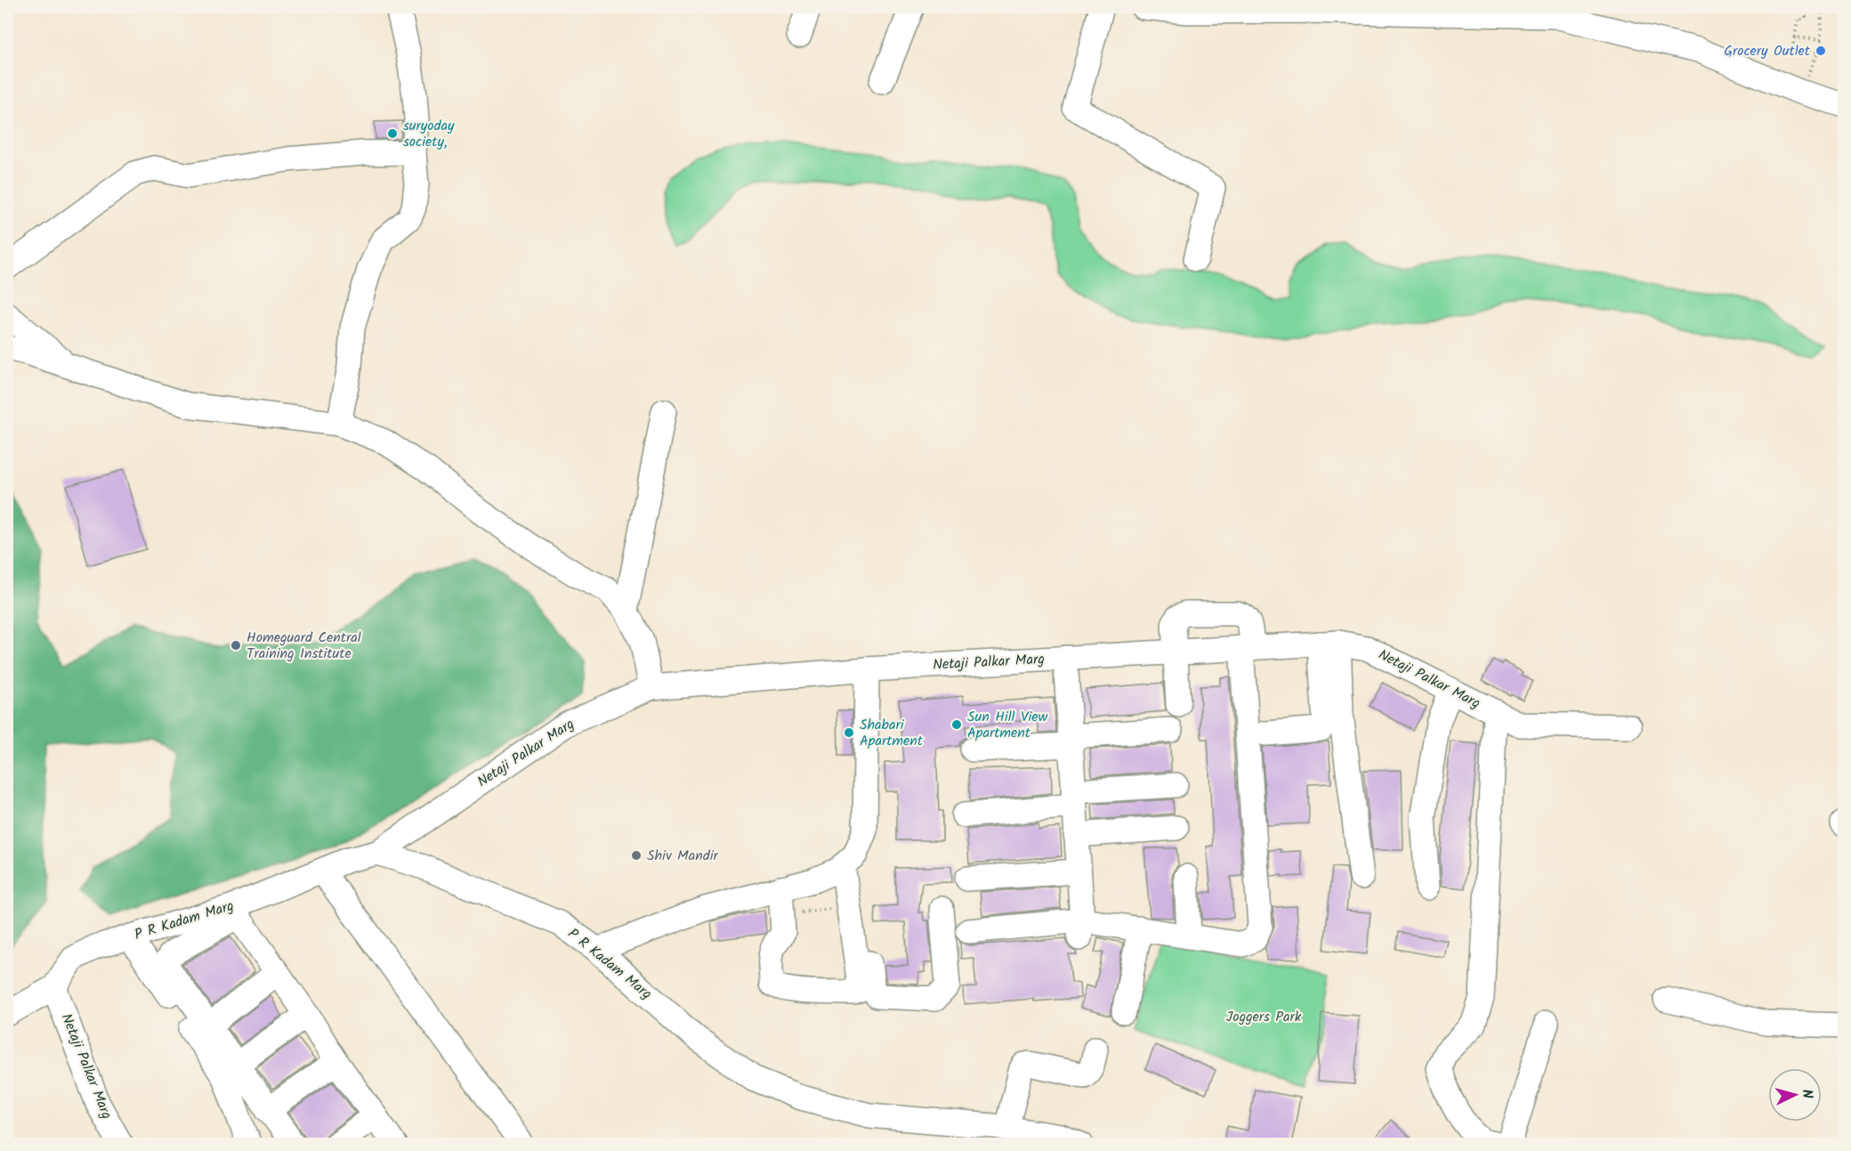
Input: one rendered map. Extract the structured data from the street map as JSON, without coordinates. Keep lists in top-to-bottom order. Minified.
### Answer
{"streets":{"street":["Netaji Palkar Marg","P R Kadam Marg"]},"crossings":[["Netaji Palkar Marg","P R Kadam Marg"]],"parks":["Joggers Park"],"places":["Grocery Outlet","suryoday society,","Homeguard Central Training Institute","Sun Hill View Apartment","Shabari Apartment","Shiv Mandir"],"north":"right"}
